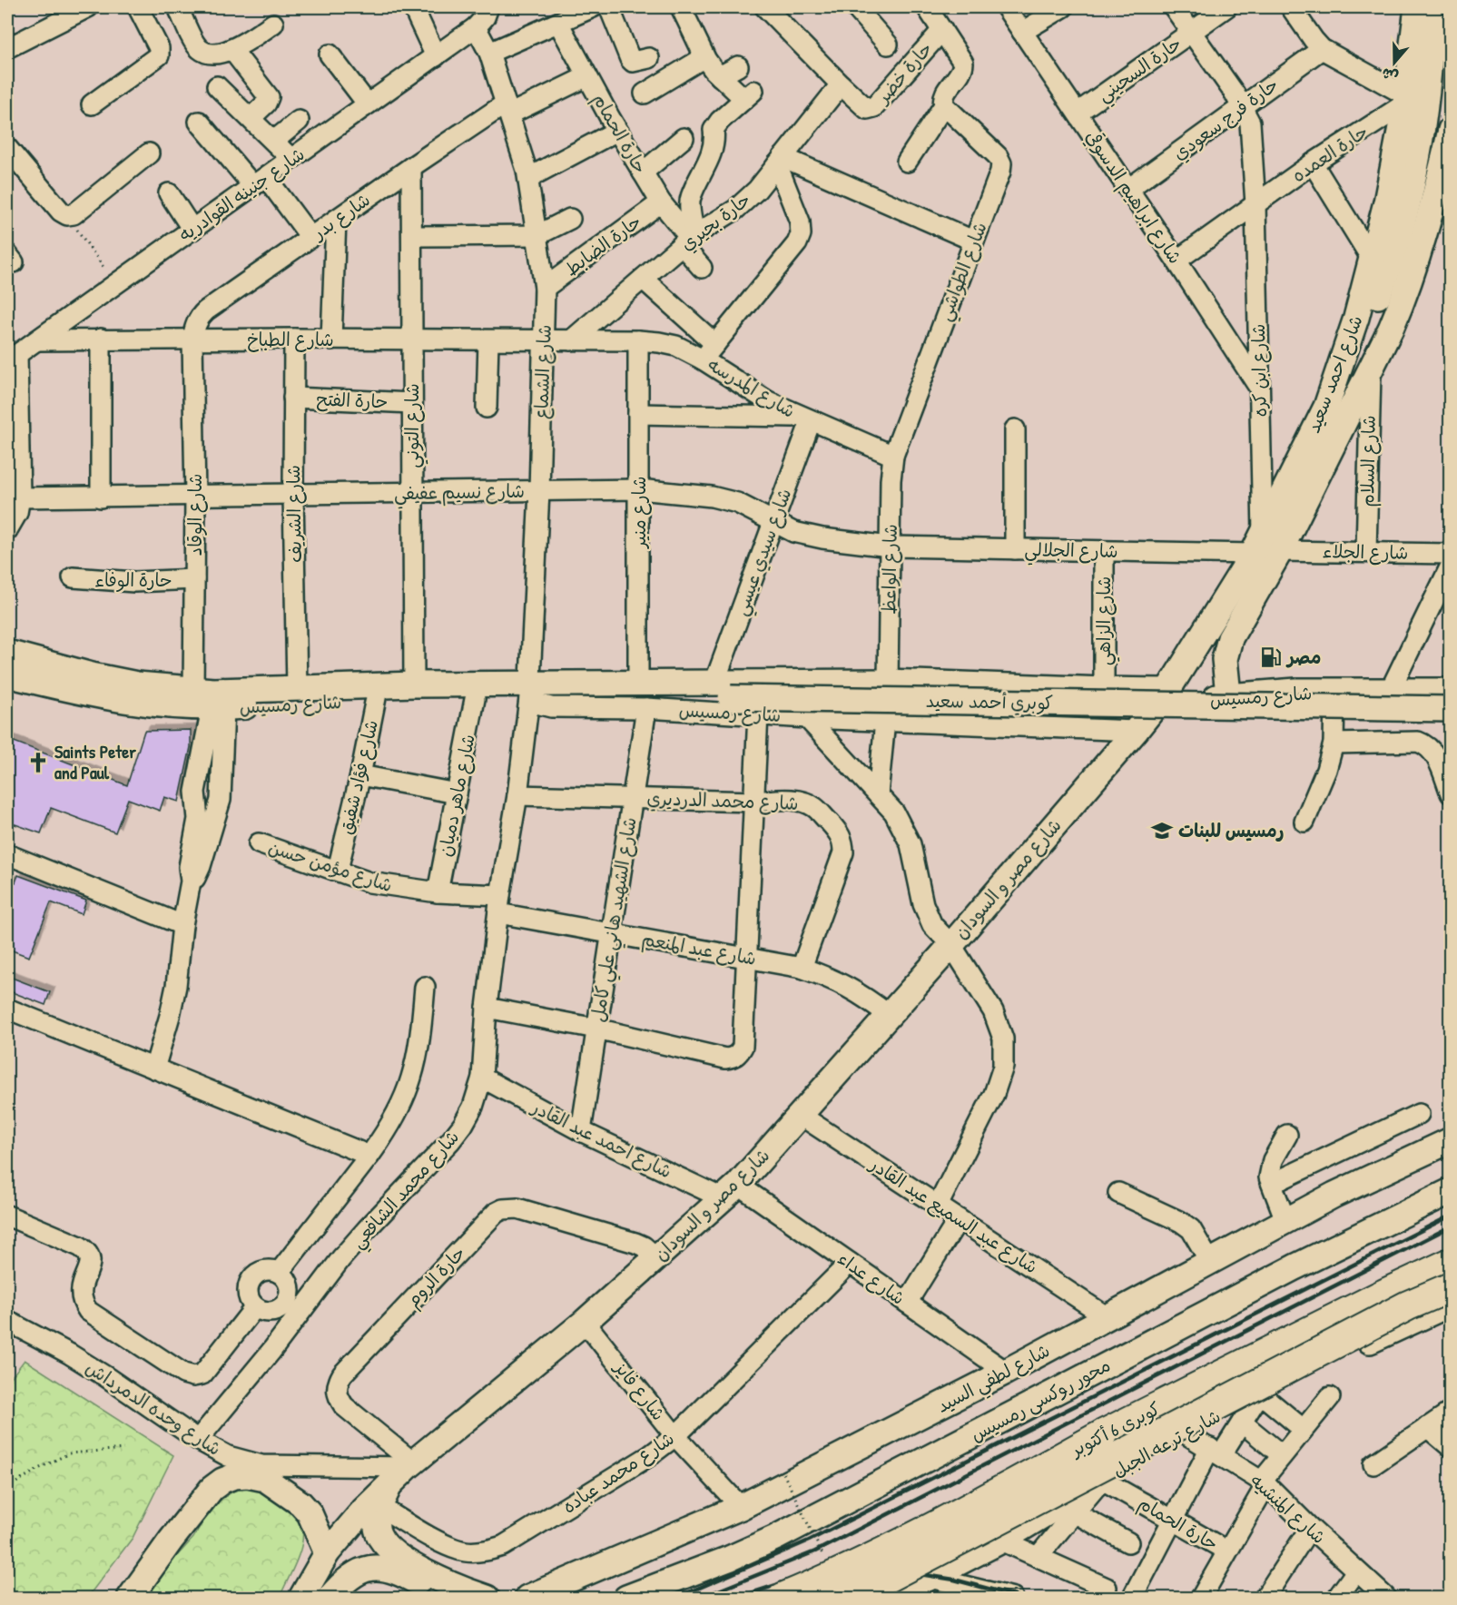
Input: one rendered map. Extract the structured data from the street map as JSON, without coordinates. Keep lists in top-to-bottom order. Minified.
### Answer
{"streets":{"highway":["كوبرى 6 أكتوبر"],"main road":["شارع احمد سعيد","شارع رمسيس","كوبري أحمد سعيد","شارع مصر و السودان","شارع لطفي السيد","محور روكسى رمسيس","شارع ترعه الجبل"],"street":["حارة السحيني","حارة خضر","حارة فرج سعودي","حارة الحمام","حارة العمده","شارع جنينه القوادريه","شارع ابراهيم الدسوقي","شارع بدر","حارة بحيري","حارة الضابط","شارع الطواشي","شارع الطباخ","شارع ابن كره","شارع الشماع","شارع المدرسه","حارة الفتح","شارع التوني","شارع السلام","شارع نسيم عفيفي","شارع منير","شارع الشريف","شارع الوقاد","شارع الجلالي","شارع سيدي عيسي","شارع الجلاء","شارع الواعظ","حارة الوفاء","شارع الزاهي","شارع فؤاد شفيق","شارع ماهر دميان","شارع محمد الدرديري","شارع مؤمن حسن","شارع الشهيد هاني علي كامل","شارع عبد المنعم","شارع احمد عبد القادر","شارع محمد الشافعي","شارع عبد السميع عبد القادر","حارة الروم","شارع عداء","شارع فايز","شارع وحده الدمرداش","شارع محمد عباده","شارع المنشيه"]},"crossings":[["حارة السحيني","شارع ابراهيم الدسوقي"],["حارة السحيني","شارع ابن كره"],["حارة خضر","حارة بحيري"],["حارة فرج سعودي","شارع ابراهيم الدسوقي"],["حارة فرج سعودي","شارع ابن كره"],["حارة الحمام","شارع بدر"],["حارة الحمام","حارة بحيري"],["حارة الحمام","حارة الضابط"],["حارة الحمام","شارع ترعه الجبل"],["حارة العمده","شارع ابراهيم الدسوقي"],["حارة العمده","شارع ابن كره"],["حارة العمده","شارع احمد سعيد"],["شارع جنينه القوادريه","شارع الطباخ"],["شارع جنينه القوادريه","شارع الشماع"],["شارع ابراهيم الدسوقي","شارع ابن كره"],["شارع بدر","شارع الطباخ"],["شارع بدر","شارع الشماع"],["شارع بدر","شارع التوني"],["شارع بدر","شارع الوقاد"],["حارة بحيري","شارع الطباخ"],["حارة بحيري","شارع المدرسه"],["حارة الضابط","شارع الشماع"],["شارع الطواشي","شارع المدرسه"],["شارع الطواشي","شارع الواعظ"],["شارع الطباخ","شارع الشماع"],["شارع الطباخ","شارع المدرسه"],["شارع الطباخ","شارع التوني"],["شارع الطباخ","شارع الشريف"],["شارع الطباخ","شارع الوقاد"],["شارع ابن كره","شارع احمد سعيد"],["شارع ابن كره","شارع الجلالي"],["شارع ابن كره","شارع الجلاء"],["شارع الشماع","شارع نسيم عفيفي"],["شارع الشماع","شارع رمسيس"],["شارع الشماع","كوبري أحمد سعيد"],["شارع الشماع","شارع محمد الشافعي"],["شارع احمد سعيد","شارع السلام"],["شارع احمد سعيد","شارع الجلالي"],["شارع احمد سعيد","شارع الجلاء"],["شارع احمد سعيد","شارع رمسيس"],["شارع احمد سعيد","شارع مصر و السودان"],["شارع المدرسه","شارع منير"],["شارع المدرسه","شارع سيدي عيسي"],["شارع المدرسه","شارع الواعظ"],["حارة الفتح","شارع التوني"],["حارة الفتح","شارع الشريف"],["شارع التوني","شارع نسيم عفيفي"],["شارع التوني","شارع رمسيس"],["شارع السلام","شارع الجلاء"],["شارع نسيم عفيفي","شارع منير"],["شارع نسيم عفيفي","شارع الشريف"],["شارع نسيم عفيفي","شارع الوقاد"],["شارع نسيم عفيفي","شارع الجلالي"],["شارع نسيم عفيفي","شارع سيدي عيسي"],["شارع نسيم عفيفي","شارع الواعظ"],["شارع منير","شارع رمسيس"],["شارع الشريف","شارع رمسيس"],["شارع الوقاد","حارة الوفاء"],["شارع الوقاد","شارع رمسيس"],["شارع الجلالي","شارع الجلاء"],["شارع الجلالي","شارع الواعظ"],["شارع الجلالي","شارع الزاهي"],["شارع سيدي عيسي","شارع رمسيس"],["شارع سيدي عيسي","كوبري أحمد سعيد"],["شارع الواعظ","شارع رمسيس"],["شارع الزاهي","شارع رمسيس"],["شارع رمسيس","كوبري أحمد سعيد"],["شارع رمسيس","شارع فؤاد شفيق"],["شارع رمسيس","شارع ماهر دميان"],["شارع رمسيس","شارع مصر و السودان"],["شارع رمسيس","شارع الشهيد هاني علي كامل"],["شارع رمسيس","شارع محمد الشافعي"],["كوبري أحمد سعيد","شارع محمد الشافعي"],["شارع فؤاد شفيق","شارع مؤمن حسن"],["شارع ماهر دميان","شارع مؤمن حسن"],["شارع محمد الدرديري","شارع الشهيد هاني علي كامل"],["شارع محمد الدرديري","شارع عبد المنعم"],["شارع محمد الدرديري","شارع محمد الشافعي"],["شارع مؤمن حسن","شارع عبد المنعم"],["شارع مؤمن حسن","شارع محمد الشافعي"],["شارع مصر و السودان","شارع عبد المنعم"],["شارع مصر و السودان","شارع احمد عبد القادر"],["شارع مصر و السودان","شارع عبد السميع عبد القادر"],["شارع مصر و السودان","حارة الروم"],["شارع مصر و السودان","شارع عداء"],["شارع مصر و السودان","شارع فايز"],["شارع مصر و السودان","شارع وحده الدمرداش"],["شارع مصر و السودان","شارع محمد عباده"],["شارع الشهيد هاني علي كامل","شارع عبد المنعم"],["شارع الشهيد هاني علي كامل","شارع احمد عبد القادر"],["شارع عبد المنعم","شارع محمد الشافعي"],["شارع احمد عبد القادر","شارع محمد الشافعي"],["شارع احمد عبد القادر","شارع عداء"],["شارع محمد الشافعي","شارع وحده الدمرداش"],["شارع عبد السميع عبد القادر","شارع لطفي السيد"],["حارة الروم","شارع وحده الدمرداش"],["شارع عداء","شارع لطفي السيد"],["شارع عداء","شارع محمد عباده"],["شارع لطفي السيد","شارع فايز"],["شارع فايز","شارع محمد عباده"],["شارع ترعه الجبل","شارع المنشيه"]],"places":{"fuel station":["مصر"],"church":["Saints Peter and Paul"],"school or university":["رمسيس للبنات"]},"north":"bottom"}
